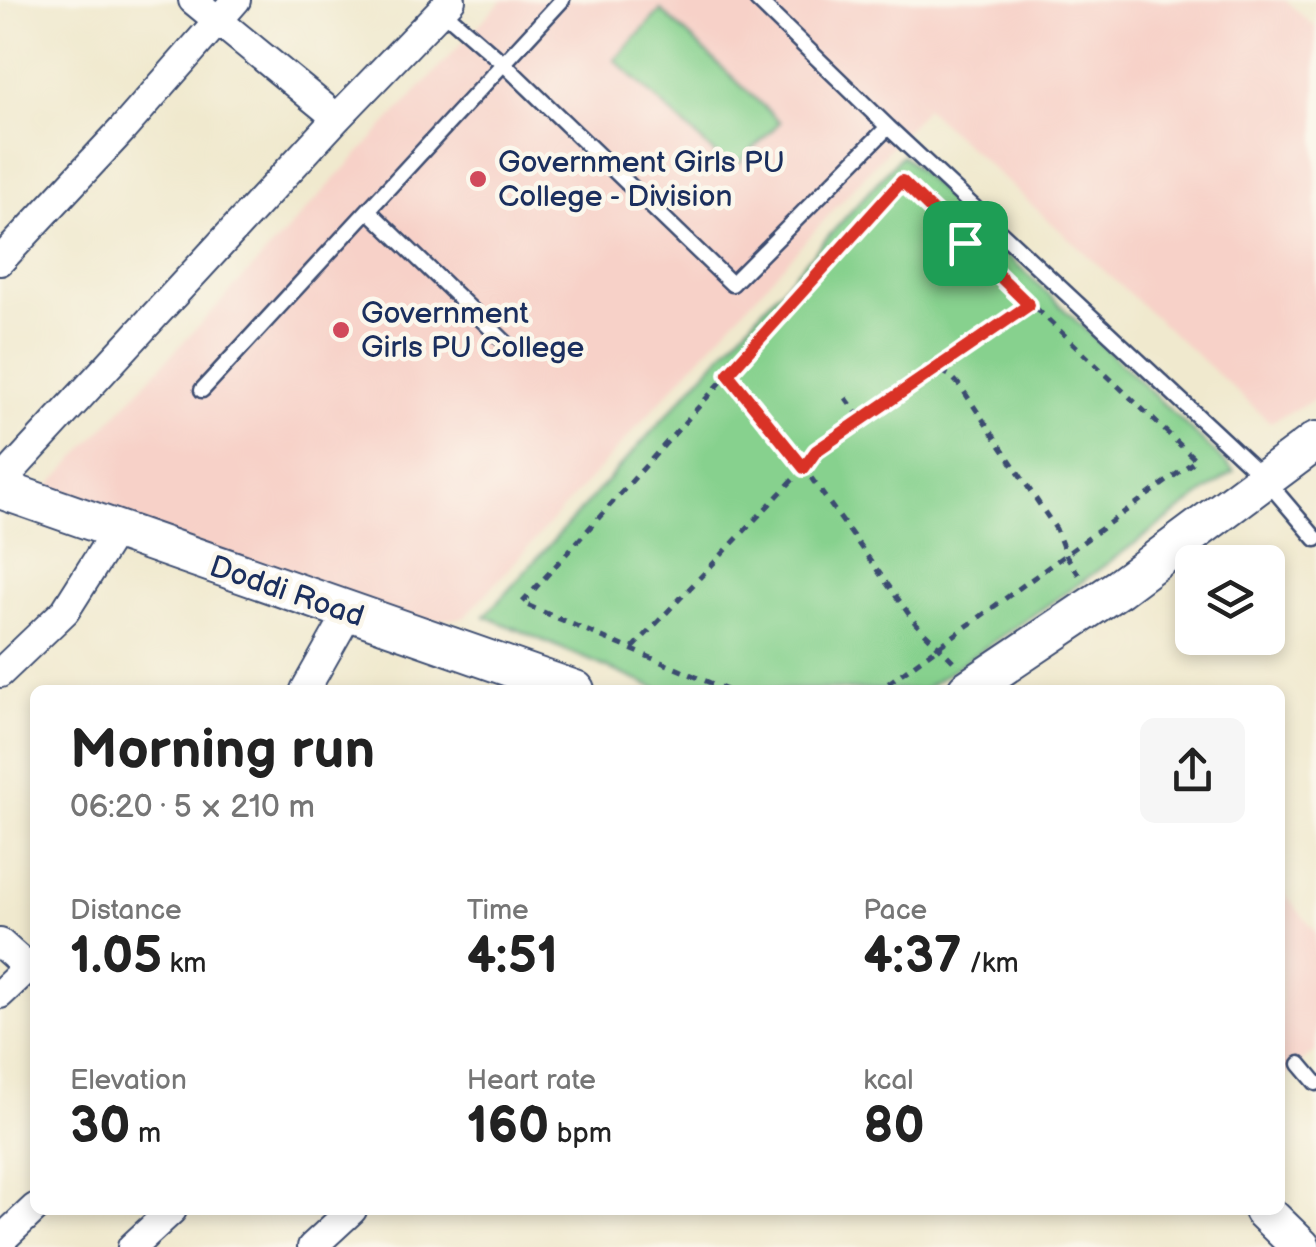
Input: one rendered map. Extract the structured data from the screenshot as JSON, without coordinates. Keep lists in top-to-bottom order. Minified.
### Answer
{"streets":{"street":["Doddi Road"]},"places":["Government Girls PU College - Division","Government Girls PU College"],"page":{"heading":["Morning run","06:20 · 5 × 210 m"],"stats":[["Distance","1.05 km"],["Time","4:51"],["Pace","4:37 /km"],["Elevation","30 m"],["Heart rate","160 bpm"],["kcal","80"]]}}
